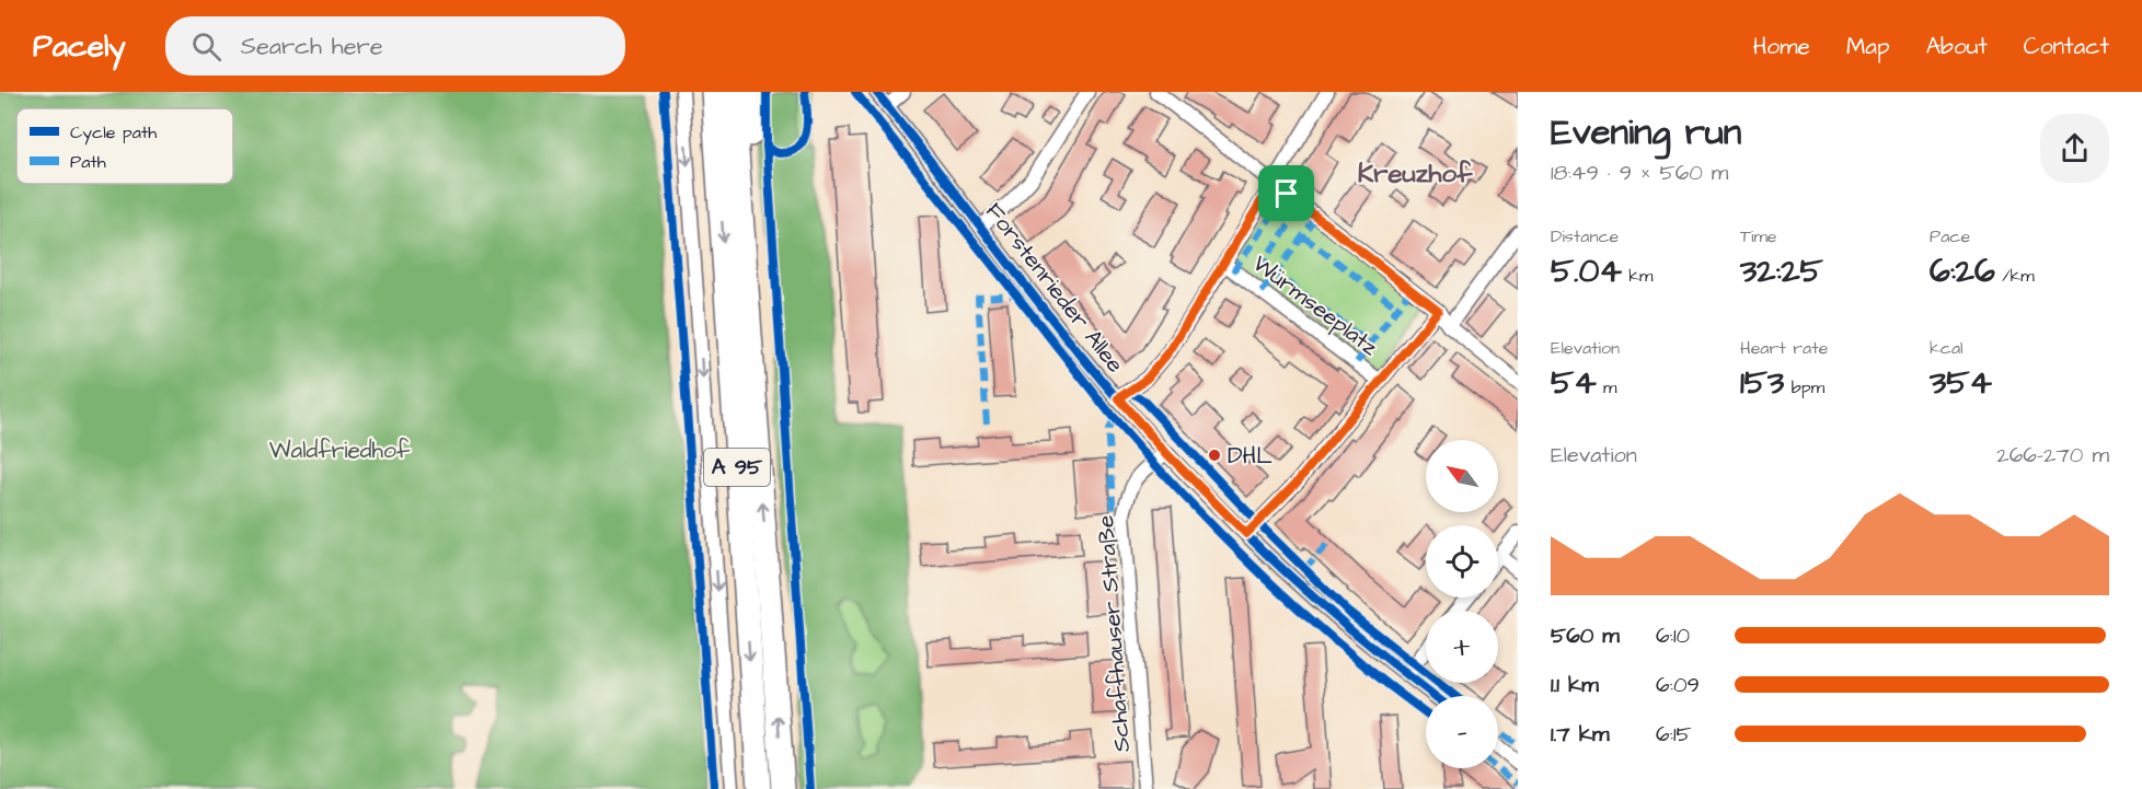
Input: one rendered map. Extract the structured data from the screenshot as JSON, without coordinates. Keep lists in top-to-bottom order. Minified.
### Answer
{"streets":{"highway":["A 95"],"street":["Forstenrieder Allee","Würmseeplatz","Schaffhauser Straße"]},"crossings":[["Forstenrieder Allee","Schaffhauser Straße"]],"districts":["Kreuzhof"],"parks":["Waldfriedhof"],"places":["DHL"],"legend":["Cycle path","Path"],"north":"top left","page":{"header":"Pacely","search":"Search here","nav":["Home","Map","About","Contact"],"heading":["Evening run","18:49 · 9 × 560 m"],"stats":[["Distance","5.04 km"],["Time","32:25"],["Pace","6:26 /km"],["Elevation","54 m"],["Heart rate","153 bpm"],["kcal","354"]],"chart":["Elevation","266–270 m"],"map_buttons":["+","−"],"list":[{"name":"560 m","note":"6:10"},{"name":"1.1 km","note":"6:09"},{"name":"1.7 km","note":"6:15"}]}}
